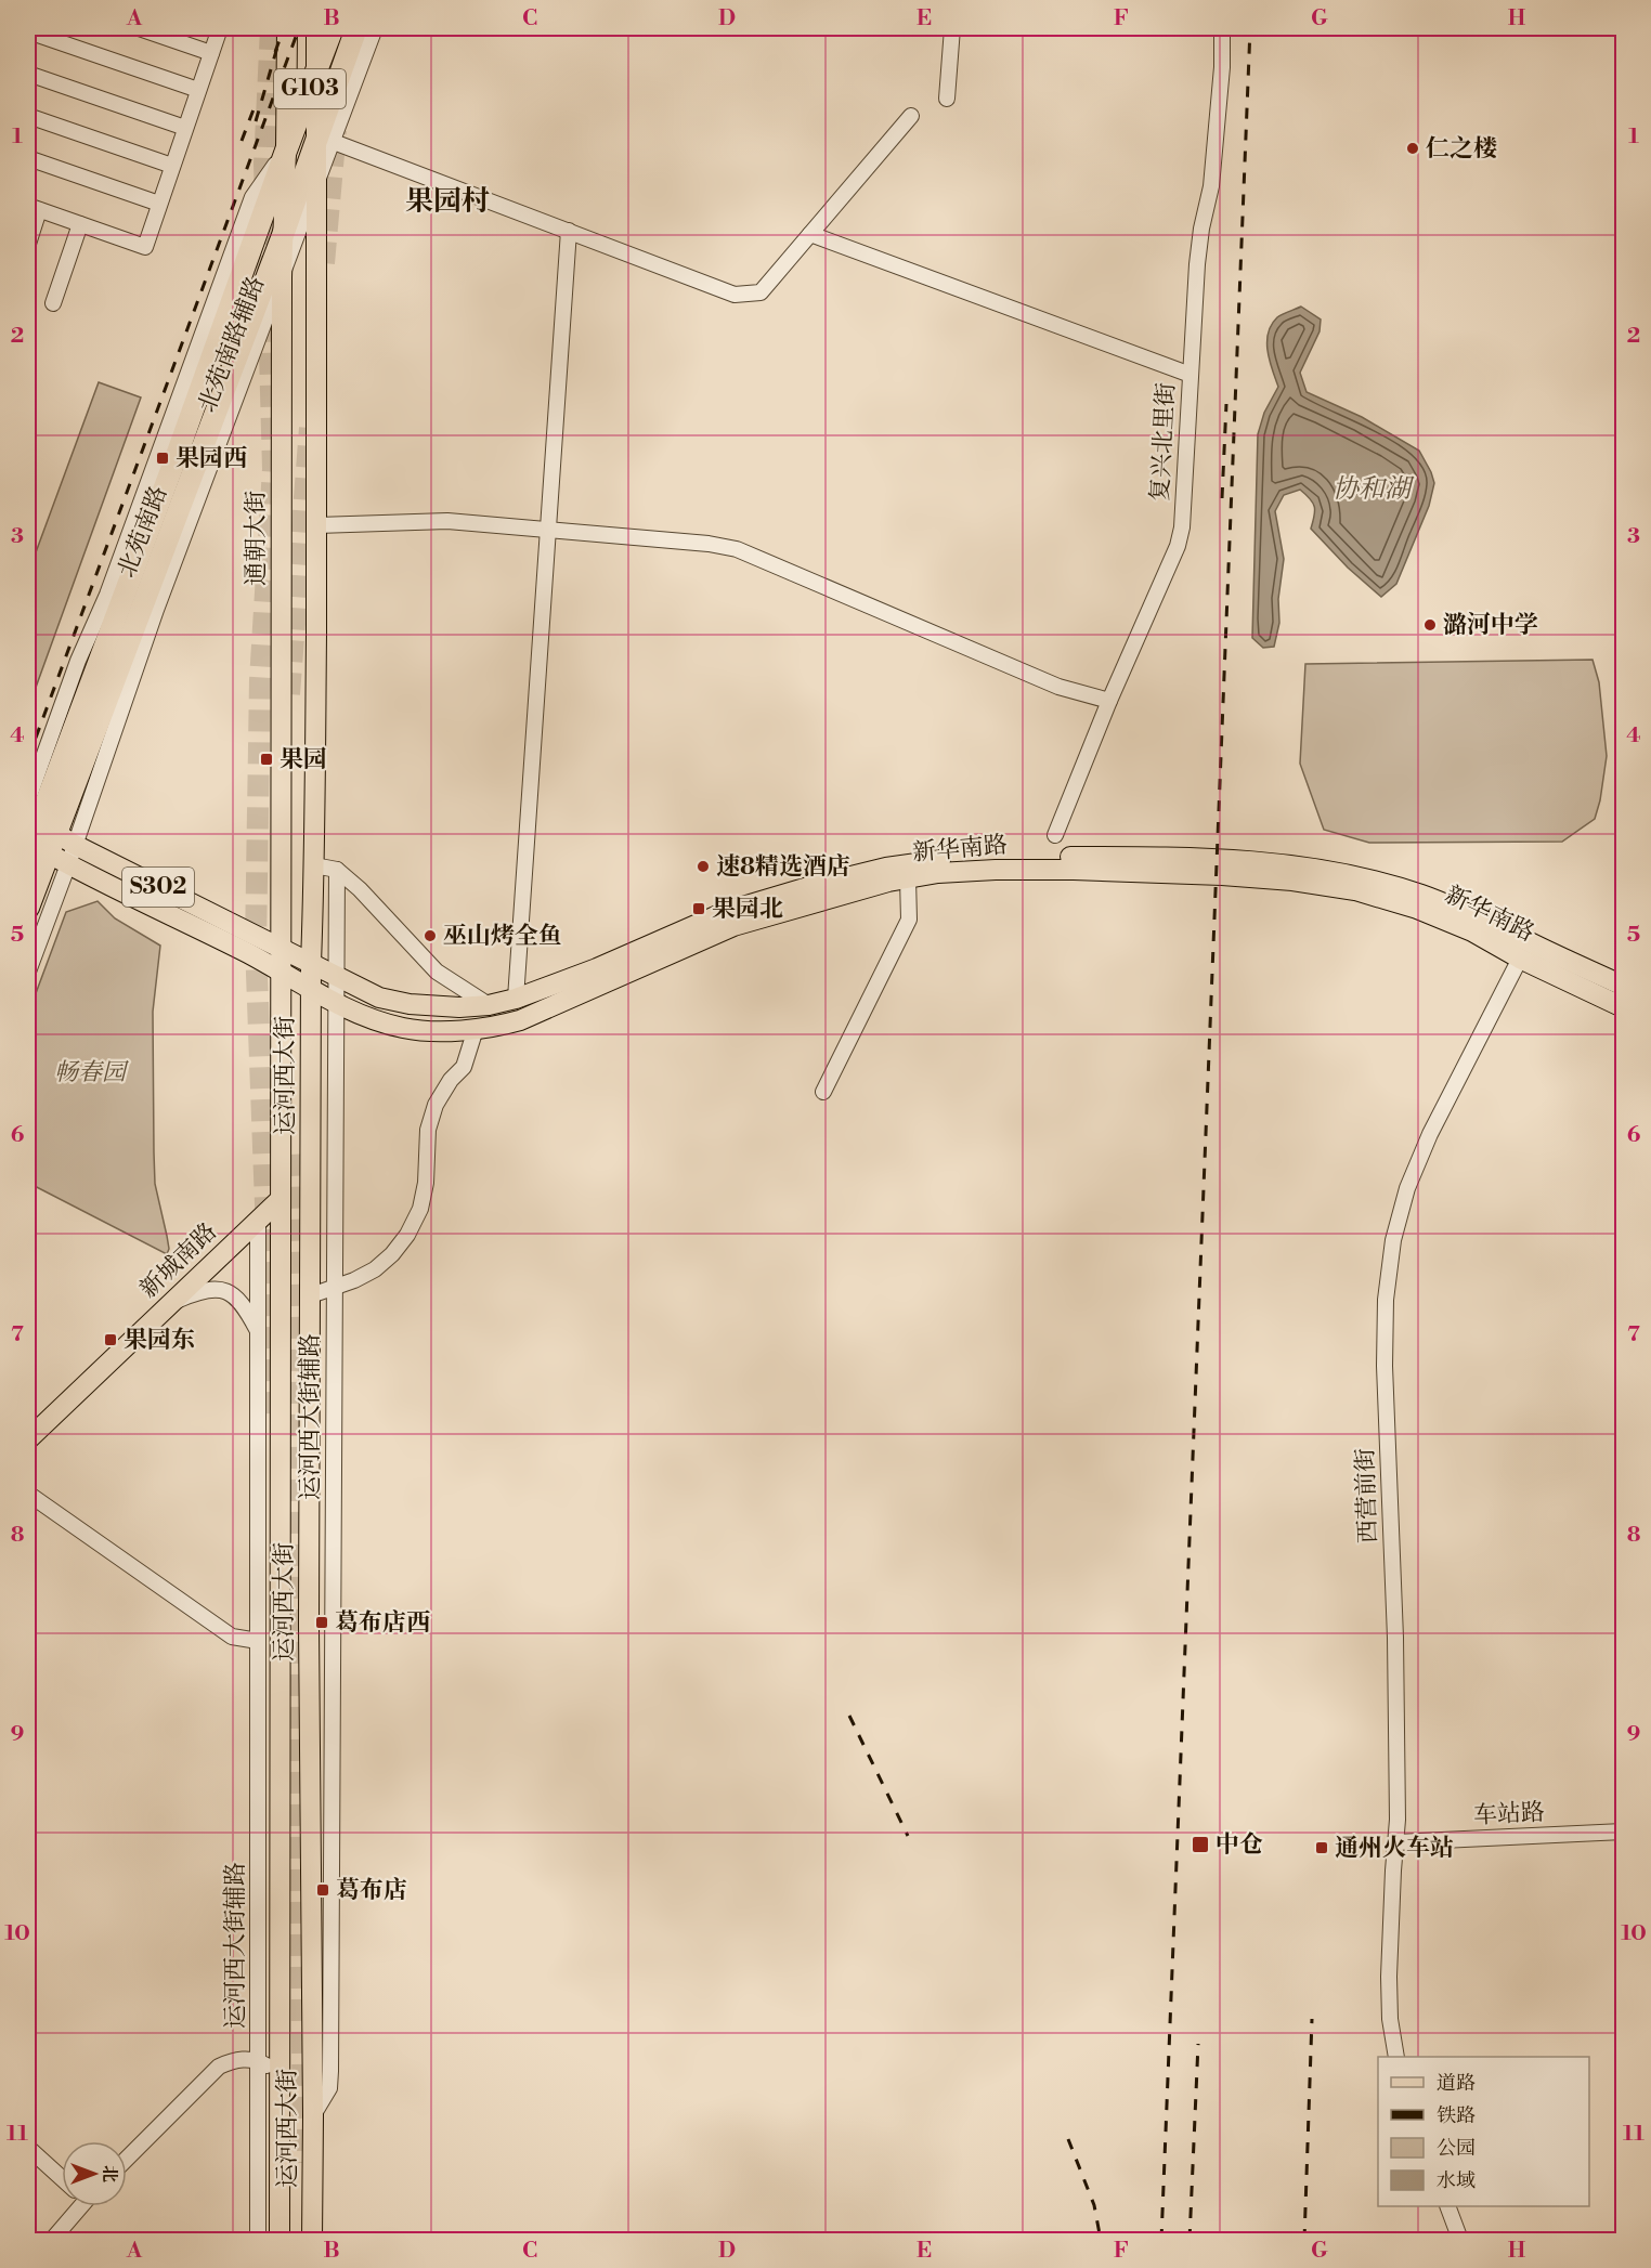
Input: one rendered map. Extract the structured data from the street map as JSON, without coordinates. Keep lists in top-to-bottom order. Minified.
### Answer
{"streets":{"highway":["G103","北苑南路"],"main road":["通朝大街","新华南路","S302","运河西大街","新城南路"],"street":["北苑南路辅路","复兴北里街","运河西大街辅路","西营前街","车站路"]},"crossings":[["北苑南路辅路","北苑南路"],["北苑南路辅路","通朝大街"],["北苑南路辅路","S302"],["北苑南路","通朝大街"],["北苑南路","S302"],["通朝大街","S302"],["通朝大街","运河西大街"],["新华南路","S302"],["新华南路","运河西大街"],["新华南路","运河西大街辅路"],["新华南路","西营前街"],["S302","运河西大街"],["运河西大街","新城南路"],["运河西大街","运河西大街辅路"],["新城南路","运河西大街辅路"],["西营前街","车站路"]],"districts":["果园村"],"water":["协和湖"],"parks":["畅春园"],"places":{"other":["仁之楼","潞河中学","速8精选酒店","巫山烤全鱼"],"transit":["果园西","果园","果园北","果园东","葛布店西","中仓","通州火车站","葛布店"]},"legend":["道路","铁路","公园","水域"],"north":"right","grid":{"columns":["A","B","C","D","E","F","G","H"],"rows":["1","2","3","4","5","6","7","8","9","10","11"]}}
